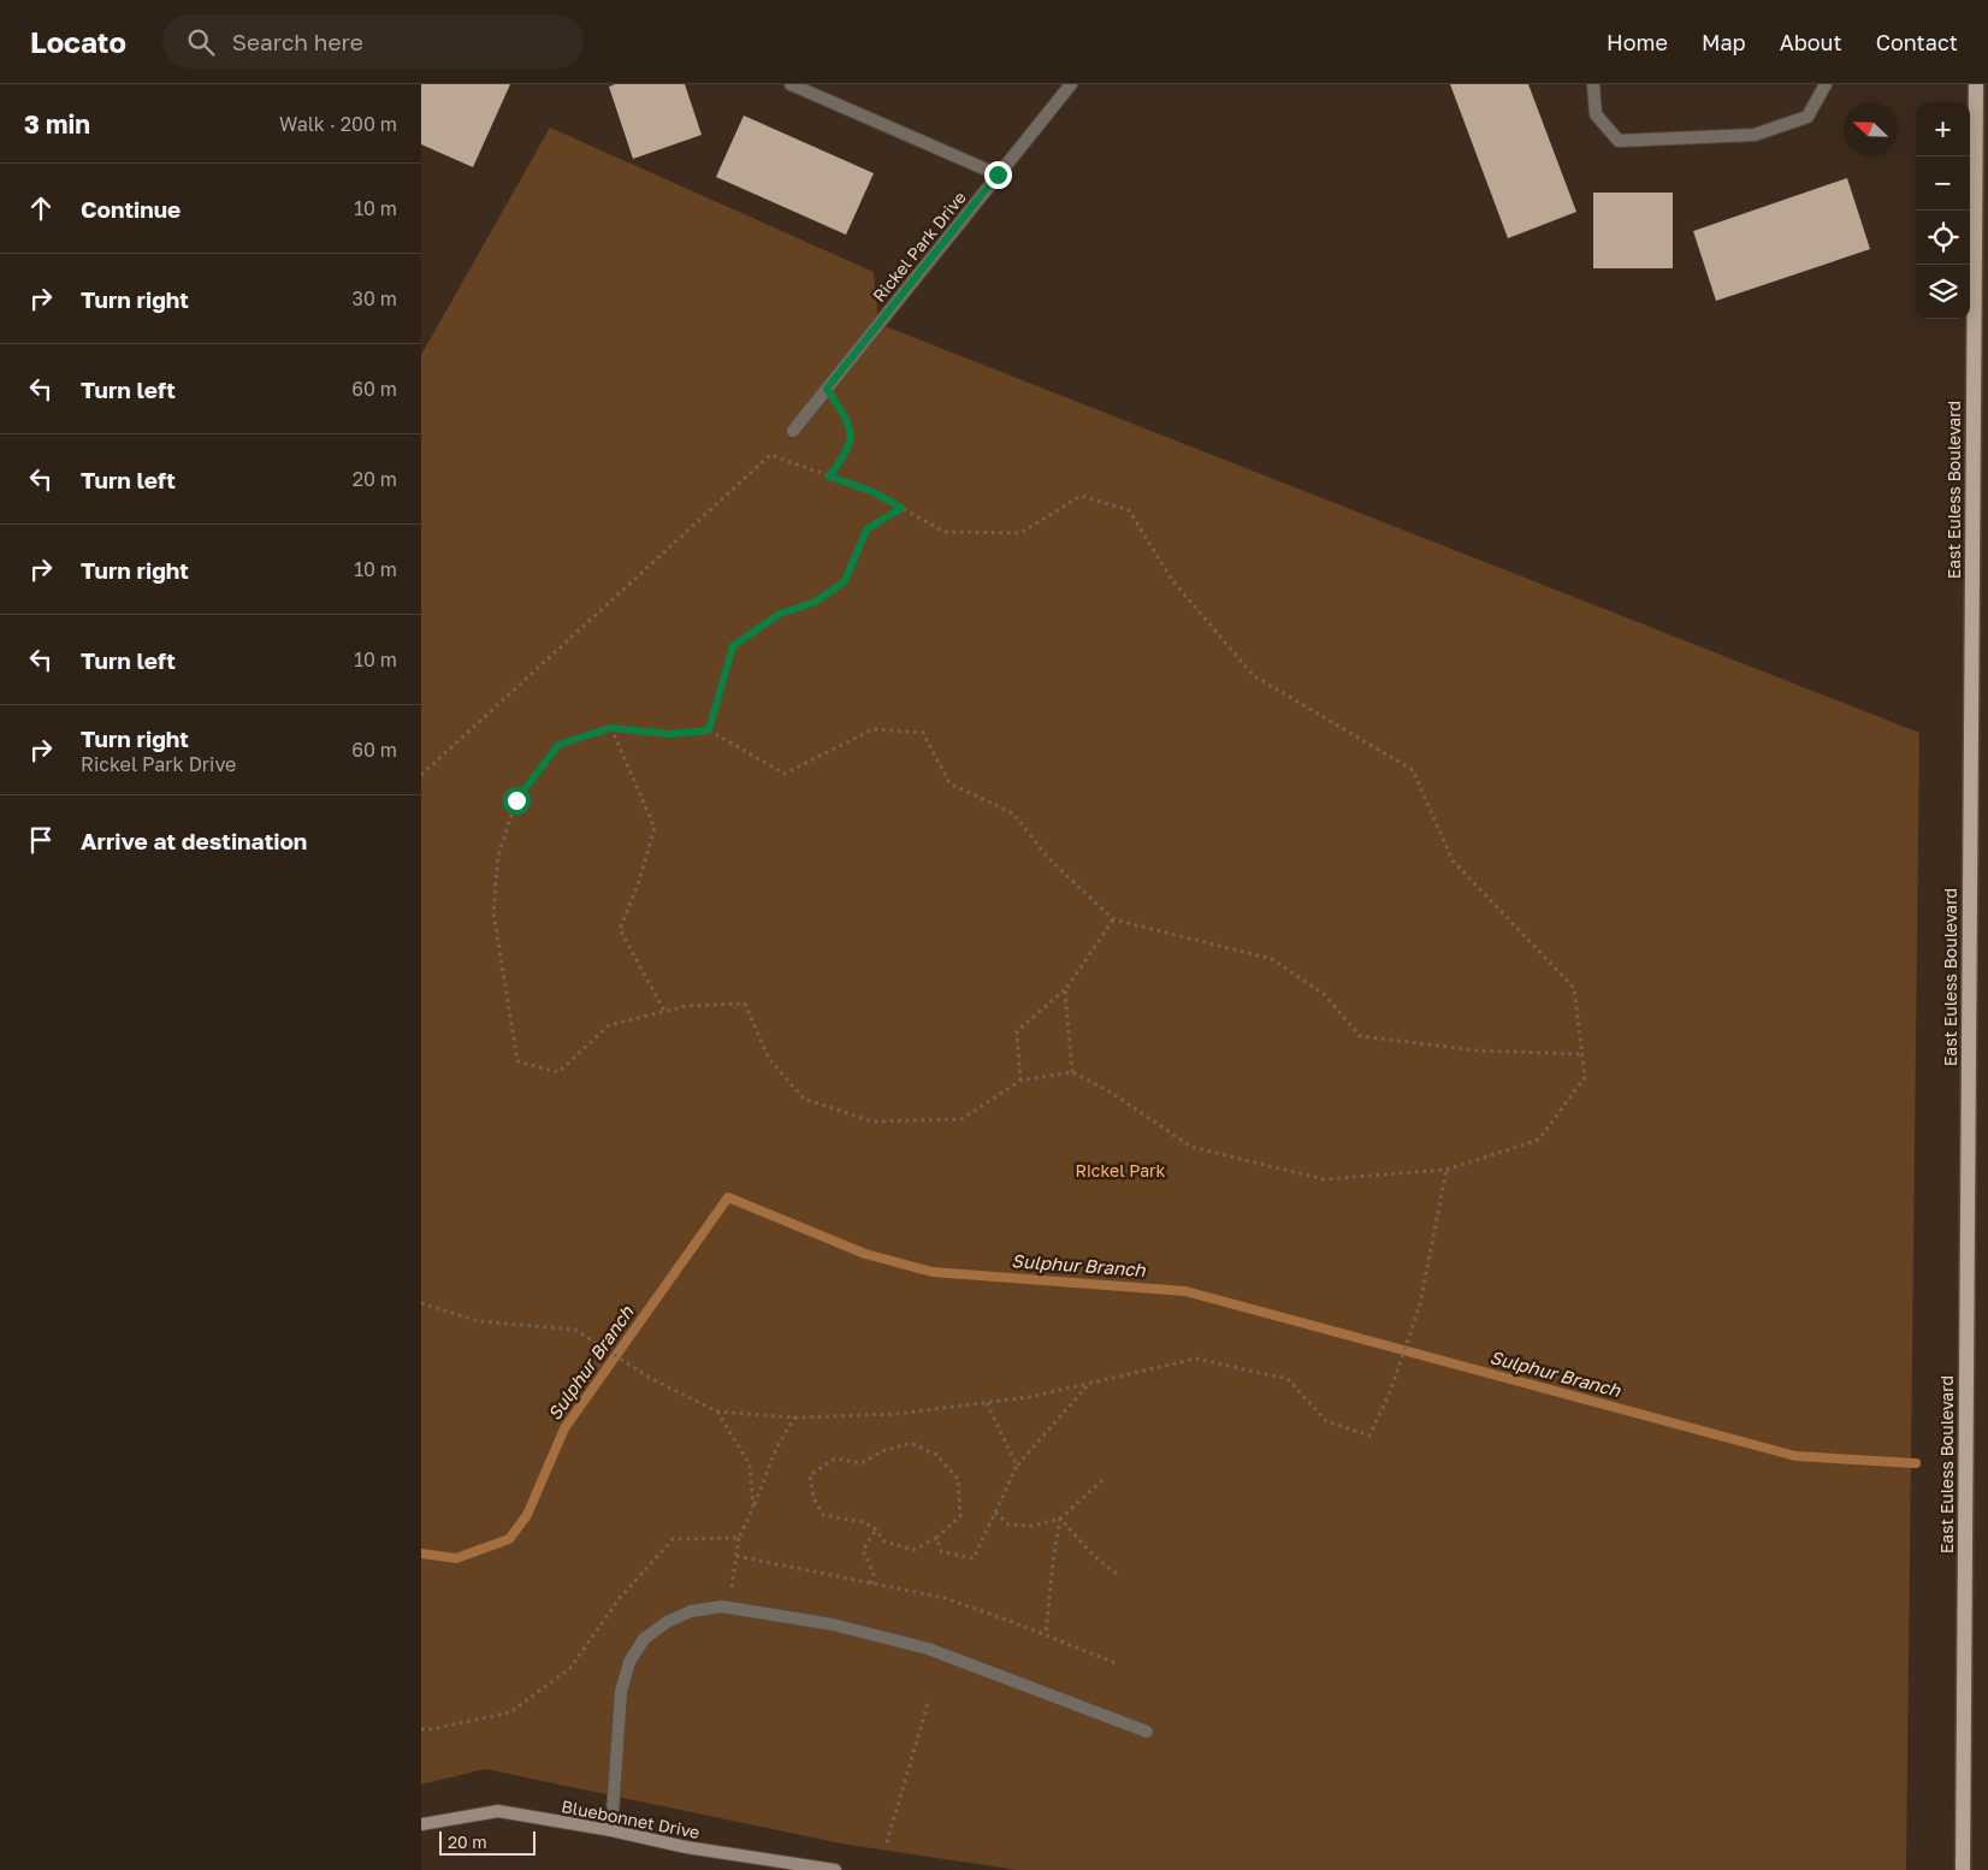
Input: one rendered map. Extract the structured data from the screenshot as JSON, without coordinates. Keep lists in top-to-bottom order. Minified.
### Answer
{"streets":{"main road":["East Euless Boulevard"],"street":["Rickel Park Drive","Bluebonnet Drive"]},"water":["Sulphur Branch"],"parks":["Rickel Park"],"scale_bar":"20 m","north":"top left","page":{"header":"Locato","search":"Search here","nav":["Home","Map","About","Contact"],"heading":["3 min","Walk · 200 m"],"map_buttons":["+","−"],"list":[["Continue","10 m"],["Turn right","30 m"],["Turn left","60 m"],["Turn left","20 m"],["Turn right","10 m"],["Turn left","10 m"],["Turn right","Rickel Park Drive","60 m"],"Arrive at destination"],"scale":"20 m"}}
